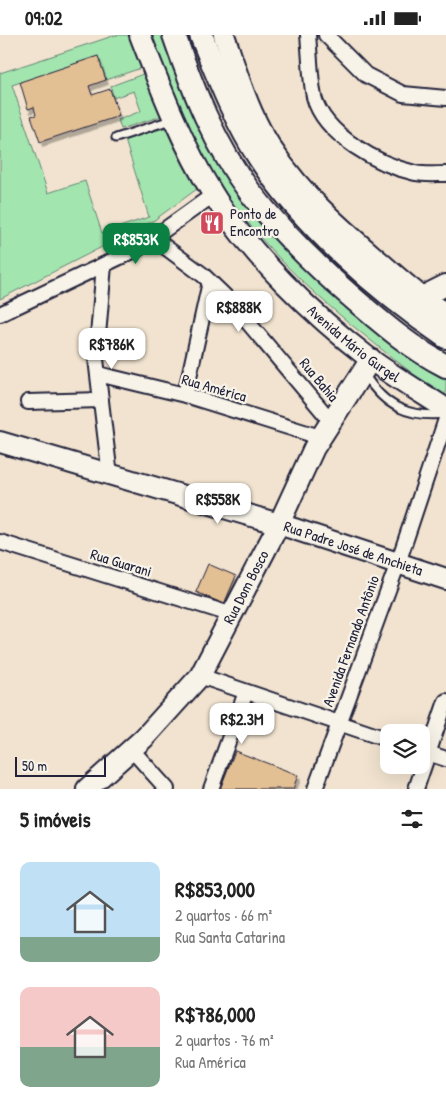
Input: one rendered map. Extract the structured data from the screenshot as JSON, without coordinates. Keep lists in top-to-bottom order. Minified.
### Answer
{"streets":{"street":["Avenida Mário Gurgel","Rua Bahia","Rua América","Rua Padre José de Anchieta","Rua Guarani","Rua Dom Bosco","Avenida Fernando Antônio"]},"crossings":[["Avenida Mário Gurgel","Rua Dom Bosco"],["Rua Bahia","Rua Dom Bosco"],["Rua América","Rua Dom Bosco"],["Rua Padre José de Anchieta","Rua Dom Bosco"],["Rua Padre José de Anchieta","Avenida Fernando Antônio"],["Rua Guarani","Rua Dom Bosco"]],"places":{"restaurant":["Ponto de Encontro"]},"scale_bar":"50 m","page":{"status":"09:02","price":["R$853K","R$888K","R$786K","R$558K","R$2.3M"],"scale":"50 m","heading":"5 imóveis","list":[{"name":"R$853,000","note":"2 quartos · 66 m² · Rua Santa Catarina"},{"name":"R$786,000","note":"2 quartos · 76 m² · Rua América"}]}}
